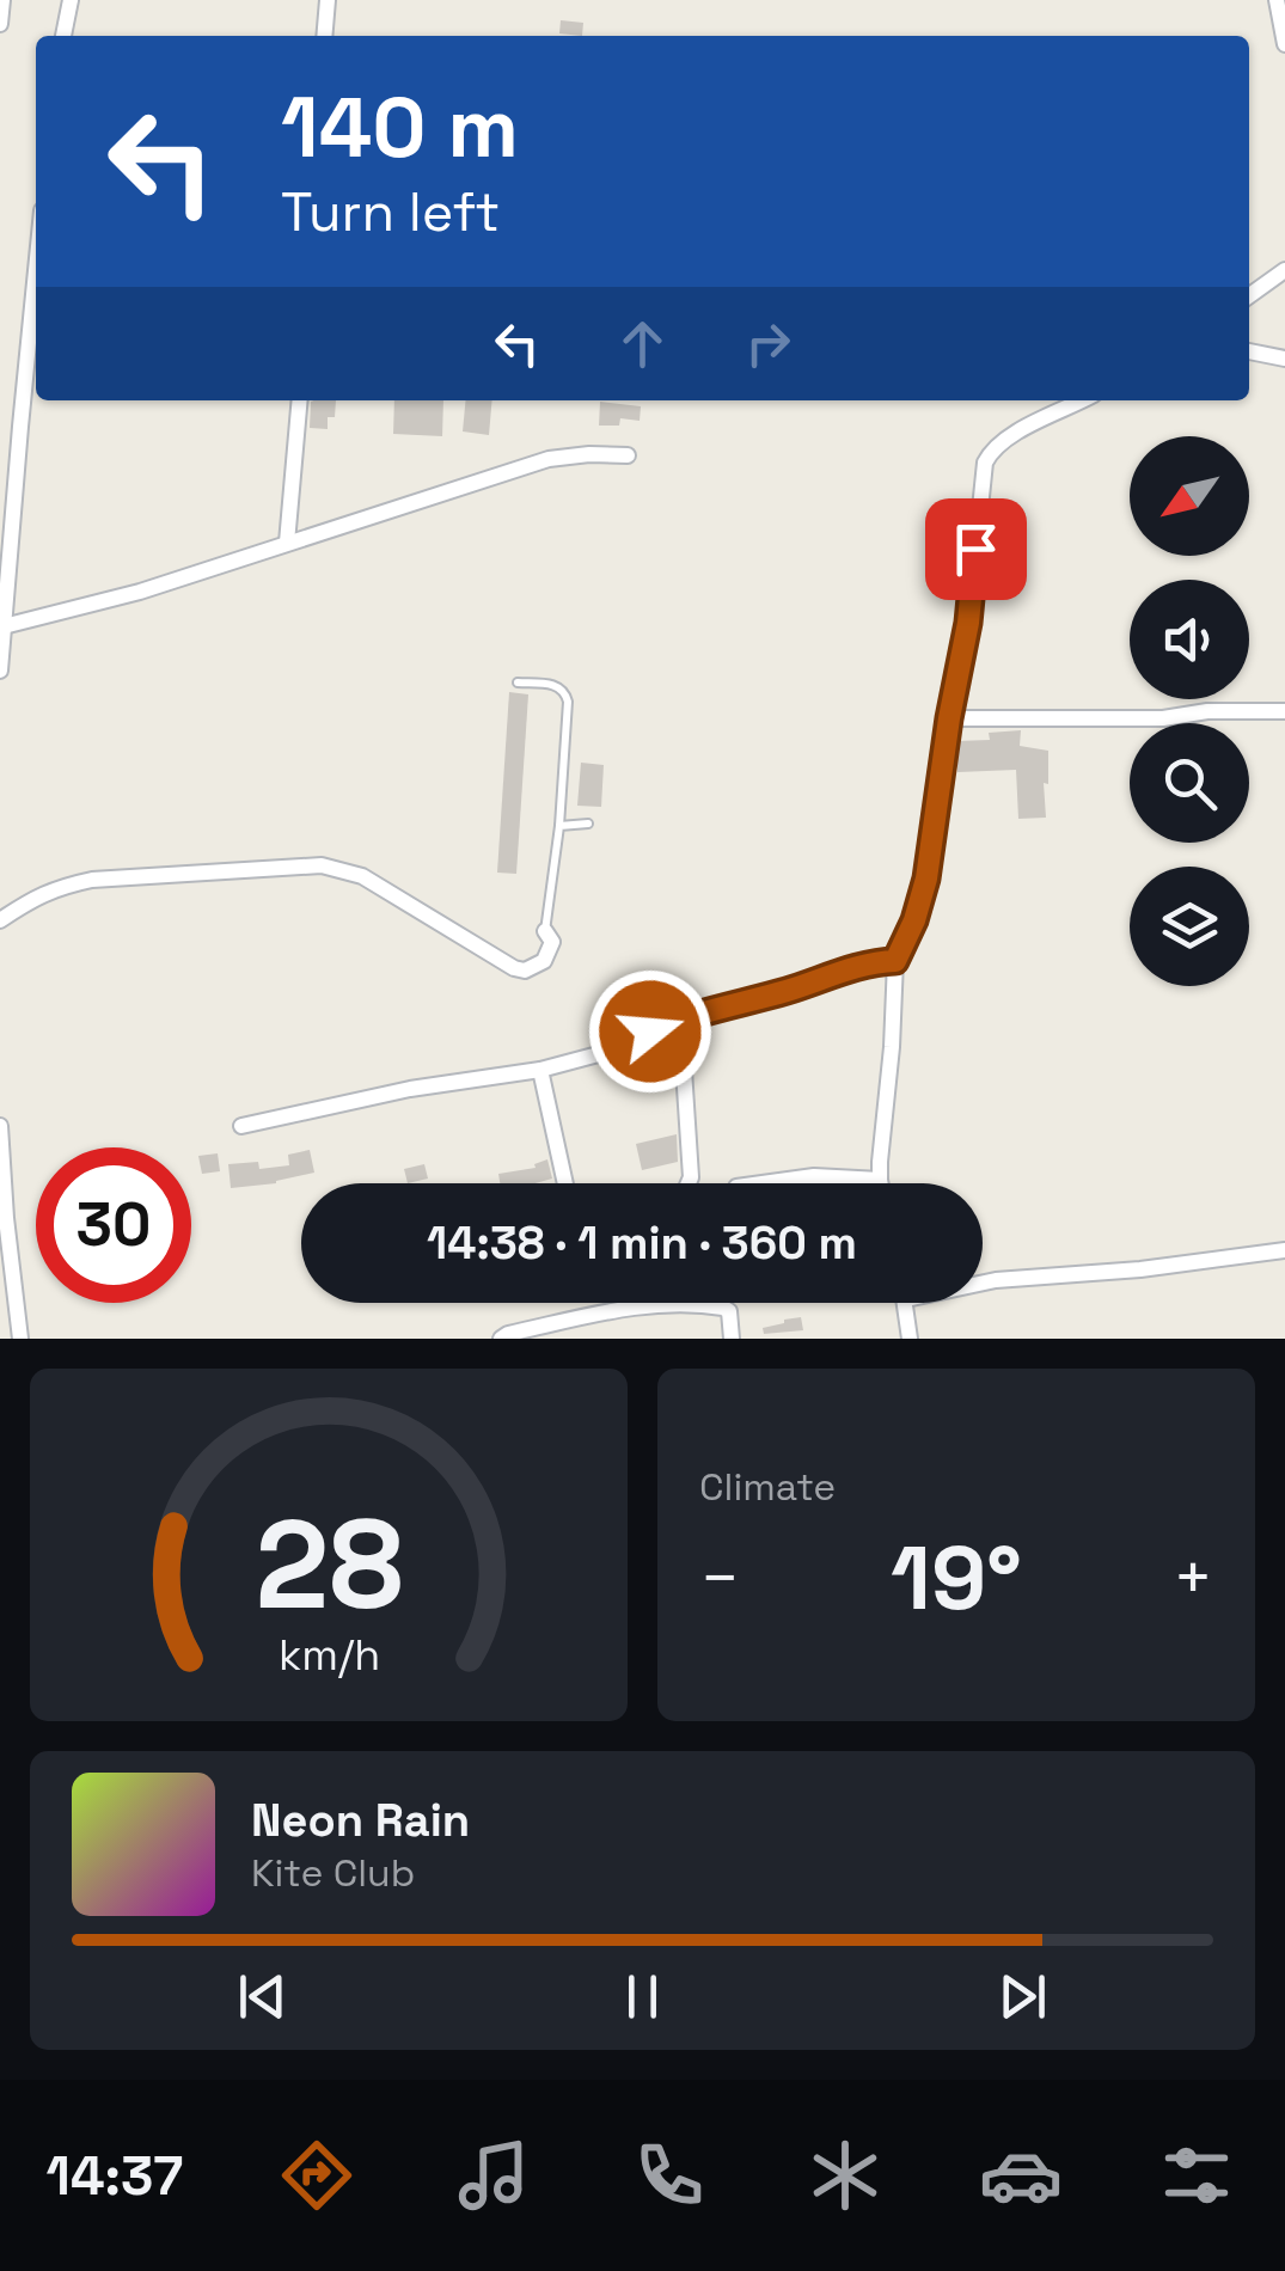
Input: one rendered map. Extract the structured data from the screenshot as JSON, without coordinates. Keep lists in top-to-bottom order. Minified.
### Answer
{"north":"bottom left","page":{"turn":["140 m","Turn left"],"limit":"30","trip":"14:38 · 1 min · 360 m","tile":"Climate","heat":["−","19°","+"],"song":["Neon Rain","Kite Club"],"tabs":"14:37","gauge":["28","km/h"]}}
